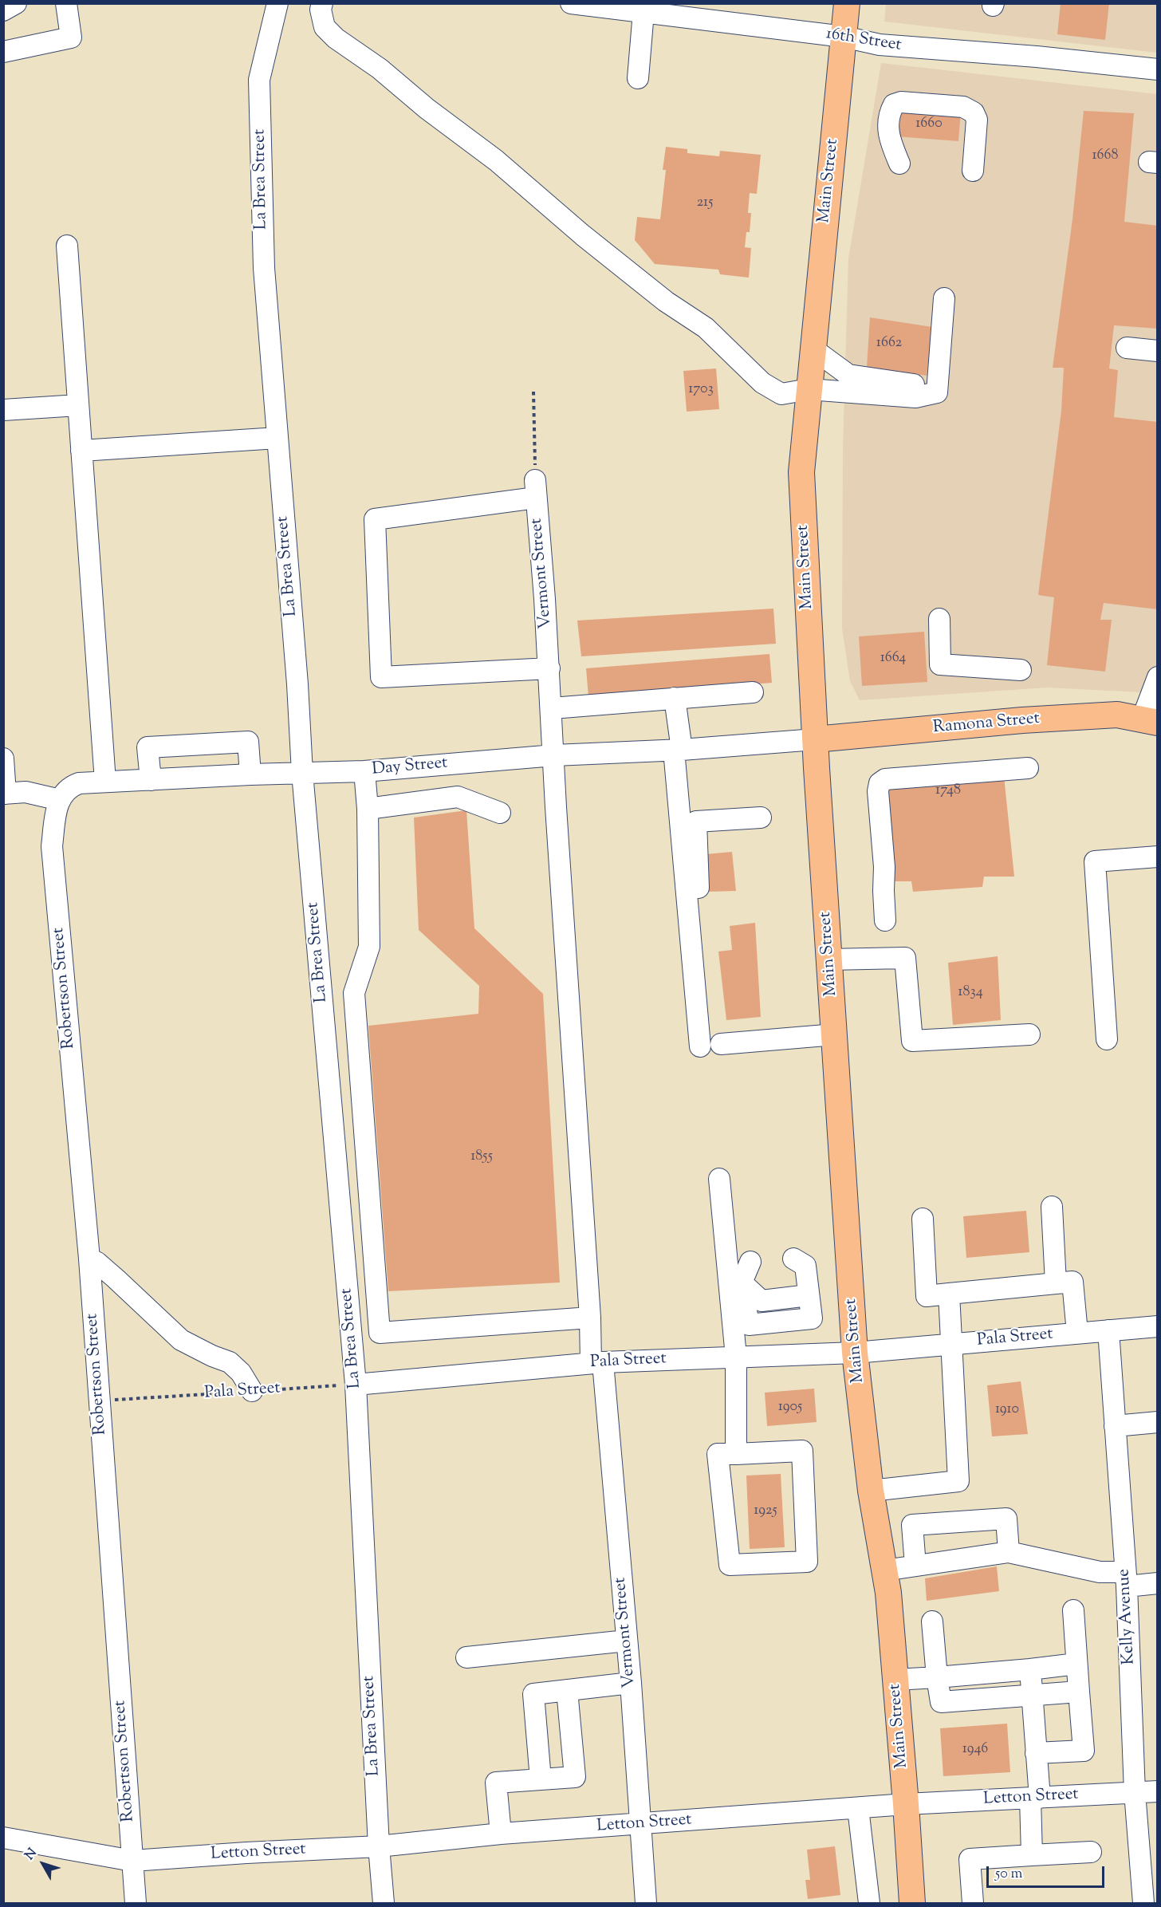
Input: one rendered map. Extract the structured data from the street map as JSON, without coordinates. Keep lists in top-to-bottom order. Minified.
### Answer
{"streets":{"main road":["Main Street","Ramona Street"],"street":["16th Street","La Brea Street","Vermont Street","Day Street","Robertson Street","Pala Street","Kelly Avenue","Letton Street"]},"crossings":[["16th Street","Main Street"],["La Brea Street","Day Street"],["La Brea Street","Pala Street"],["La Brea Street","Letton Street"],["Main Street","Ramona Street"],["Main Street","Day Street"],["Main Street","Pala Street"],["Main Street","Letton Street"],["Vermont Street","Day Street"],["Vermont Street","Pala Street"],["Vermont Street","Letton Street"],["Ramona Street","Day Street"],["Day Street","Robertson Street"],["Robertson Street","Pala Street"],["Robertson Street","Letton Street"],["Pala Street","Kelly Avenue"],["Kelly Avenue","Letton Street"]],"house_numbers":["1660","1668","215","1662","1703","1664","1748","1834","1855","1905","1910","1925","1946"],"scale_bar":"50 m","north":"top left"}
